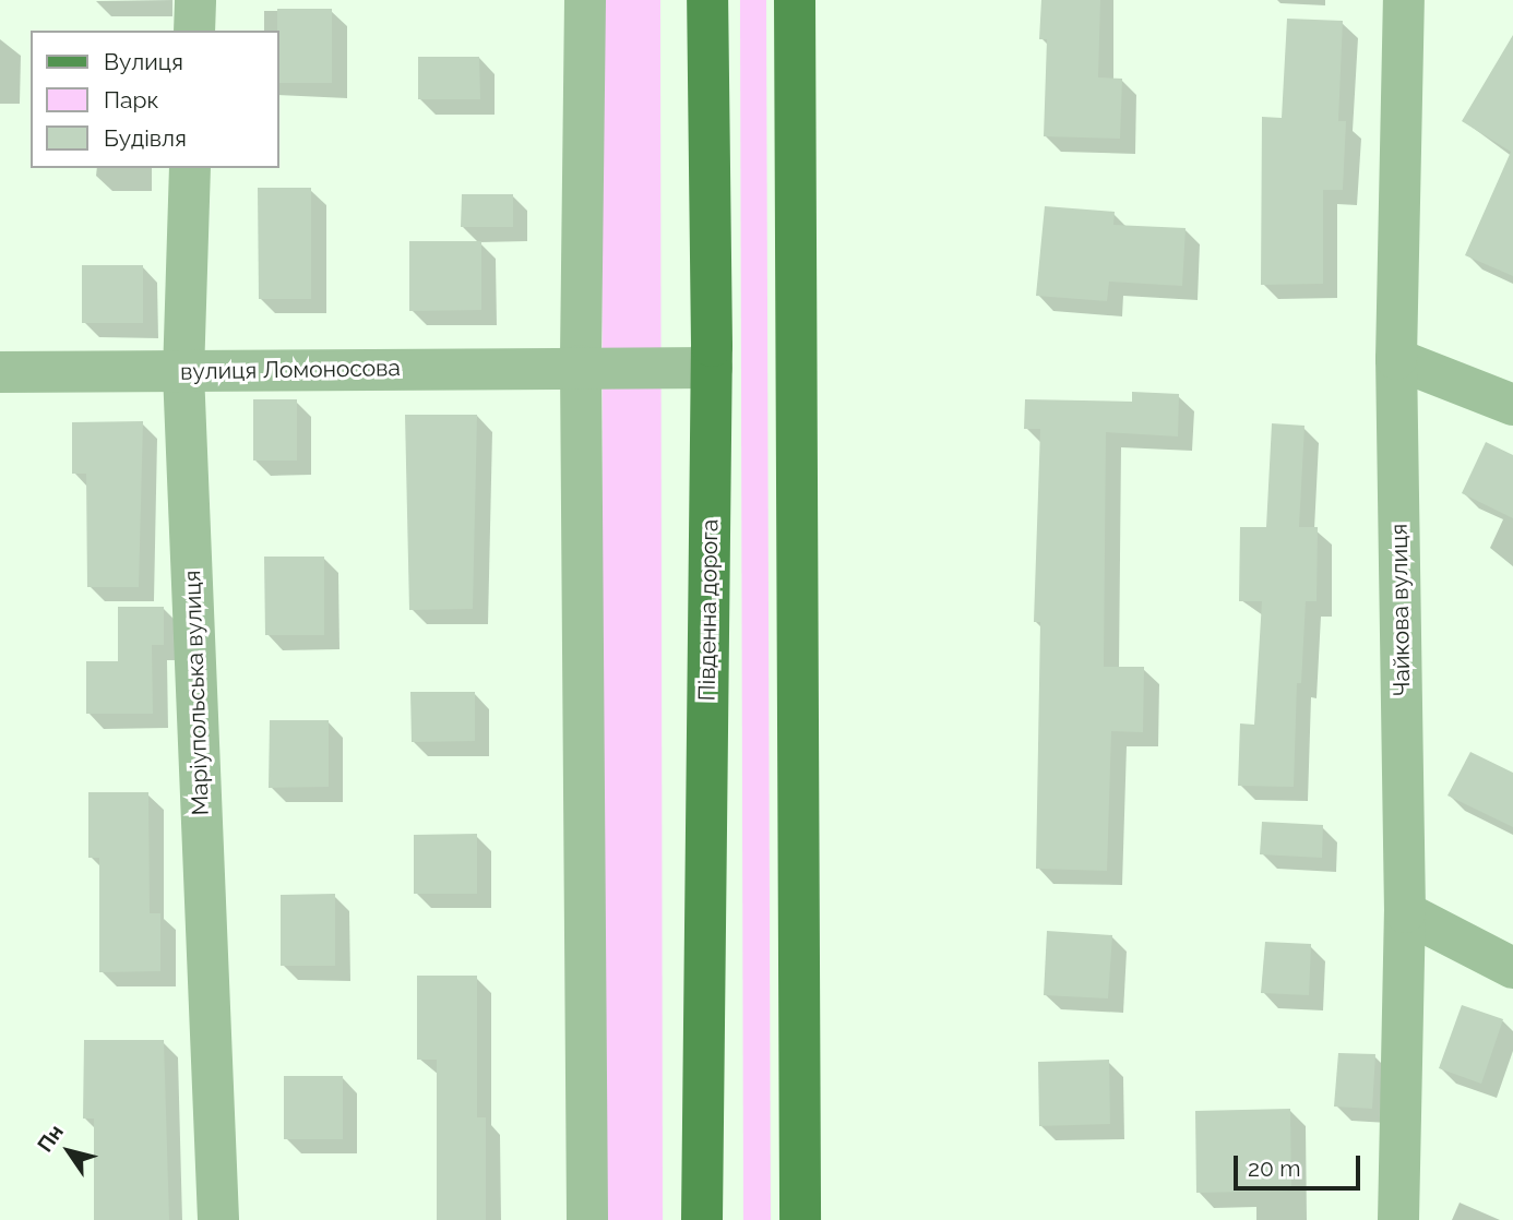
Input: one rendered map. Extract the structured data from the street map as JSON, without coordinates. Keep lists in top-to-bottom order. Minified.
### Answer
{"streets":{"main road":["Південна дорога"],"street":["вулиця Ломоносова","Чайкова вулиця","Маріупольська вулиця"]},"crossings":[["вулиця Ломоносова","Південна дорога"],["вулиця Ломоносова","Маріупольська вулиця"]],"legend":["Вулиця","Парк","Будівля"],"scale_bar":"20 m","north":"top left"}
